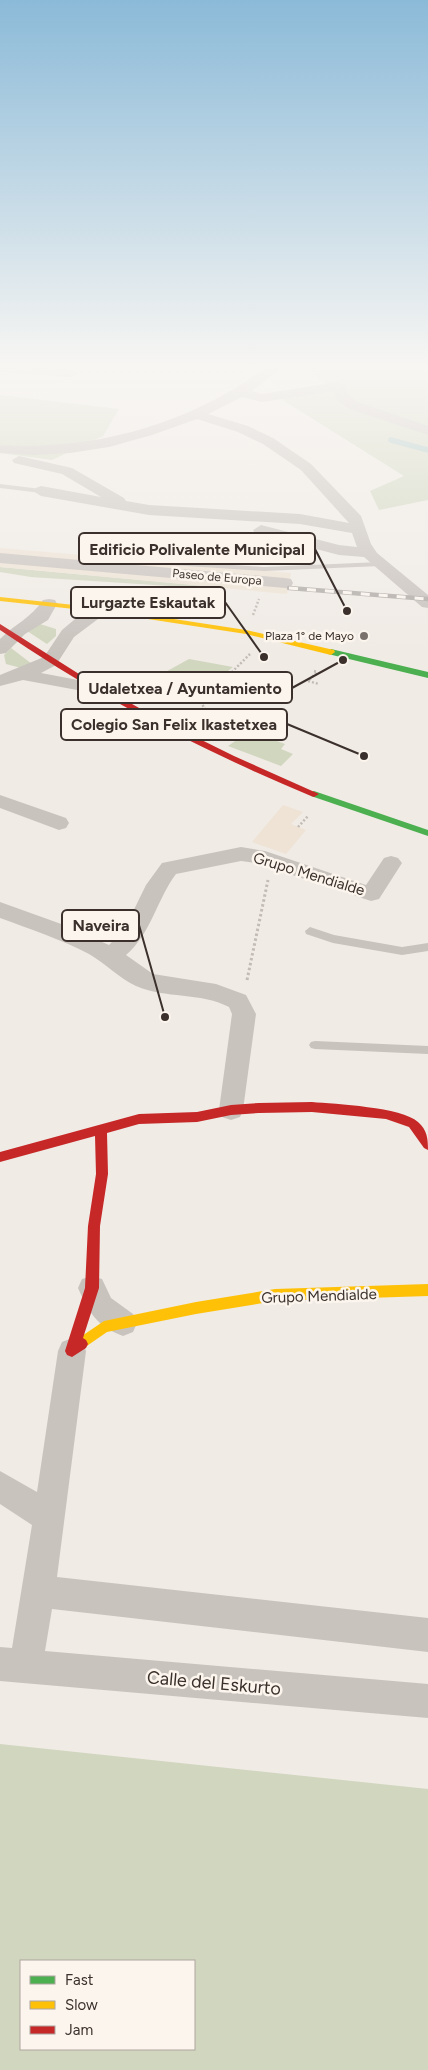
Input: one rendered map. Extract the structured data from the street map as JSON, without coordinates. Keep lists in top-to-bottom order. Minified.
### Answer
{"streets":{"street":["Paseo de Europa","Grupo Mendialde","Calle del Eskurto"]},"places":["Edificio Polivalente Municipal","Plaza 1° de Mayo","Lurgazte Eskautak","Udaletxea / Ayuntamiento","Colegio San Felix Ikastetxea","Naveira"],"legend":["Fast","Slow","Jam"]}
